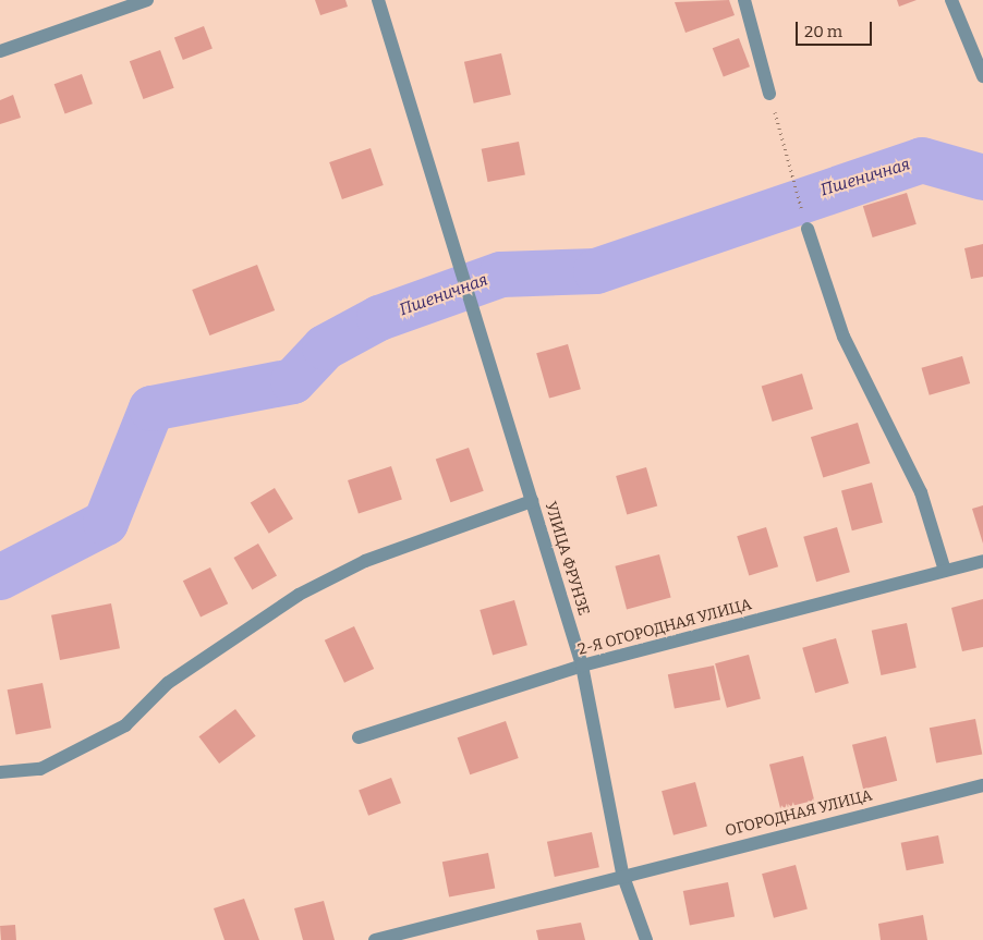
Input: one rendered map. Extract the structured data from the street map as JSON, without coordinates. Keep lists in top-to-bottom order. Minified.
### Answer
{"streets":{"street":["УЛИЦА ФРУНЗЕ","2-Я ОГОРОДНАЯ УЛИЦА","ОГОРОДНАЯ УЛИЦА"]},"crossings":[["УЛИЦА ФРУНЗЕ","2-Я ОГОРОДНАЯ УЛИЦА"],["УЛИЦА ФРУНЗЕ","ОГОРОДНАЯ УЛИЦА"]],"water":["Пшеничная"],"scale_bar":"20 m"}
